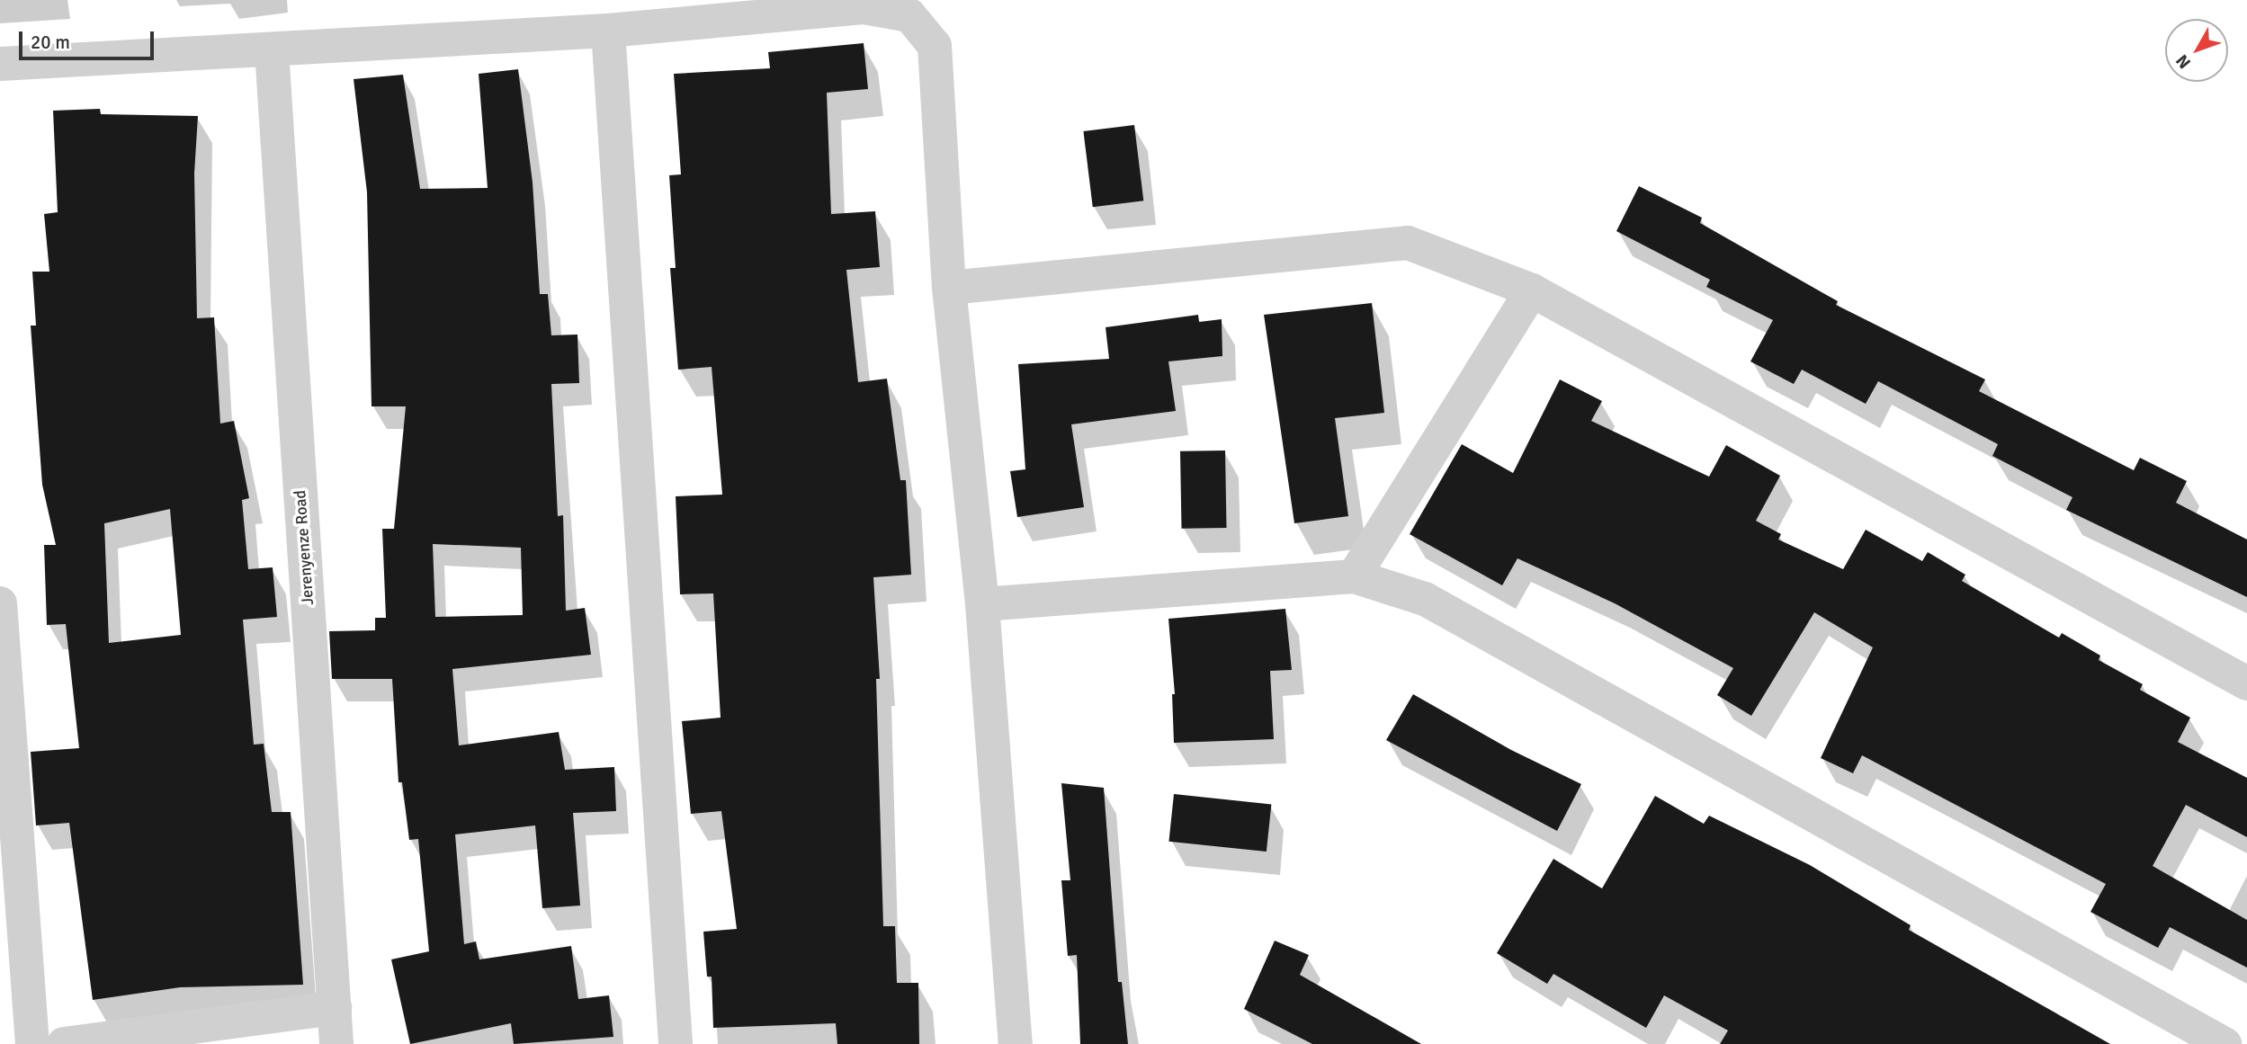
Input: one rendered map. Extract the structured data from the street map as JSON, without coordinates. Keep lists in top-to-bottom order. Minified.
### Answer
{"streets":{"street":["Jerenyenze Road"]},"scale_bar":"20 m","north":"bottom left"}
